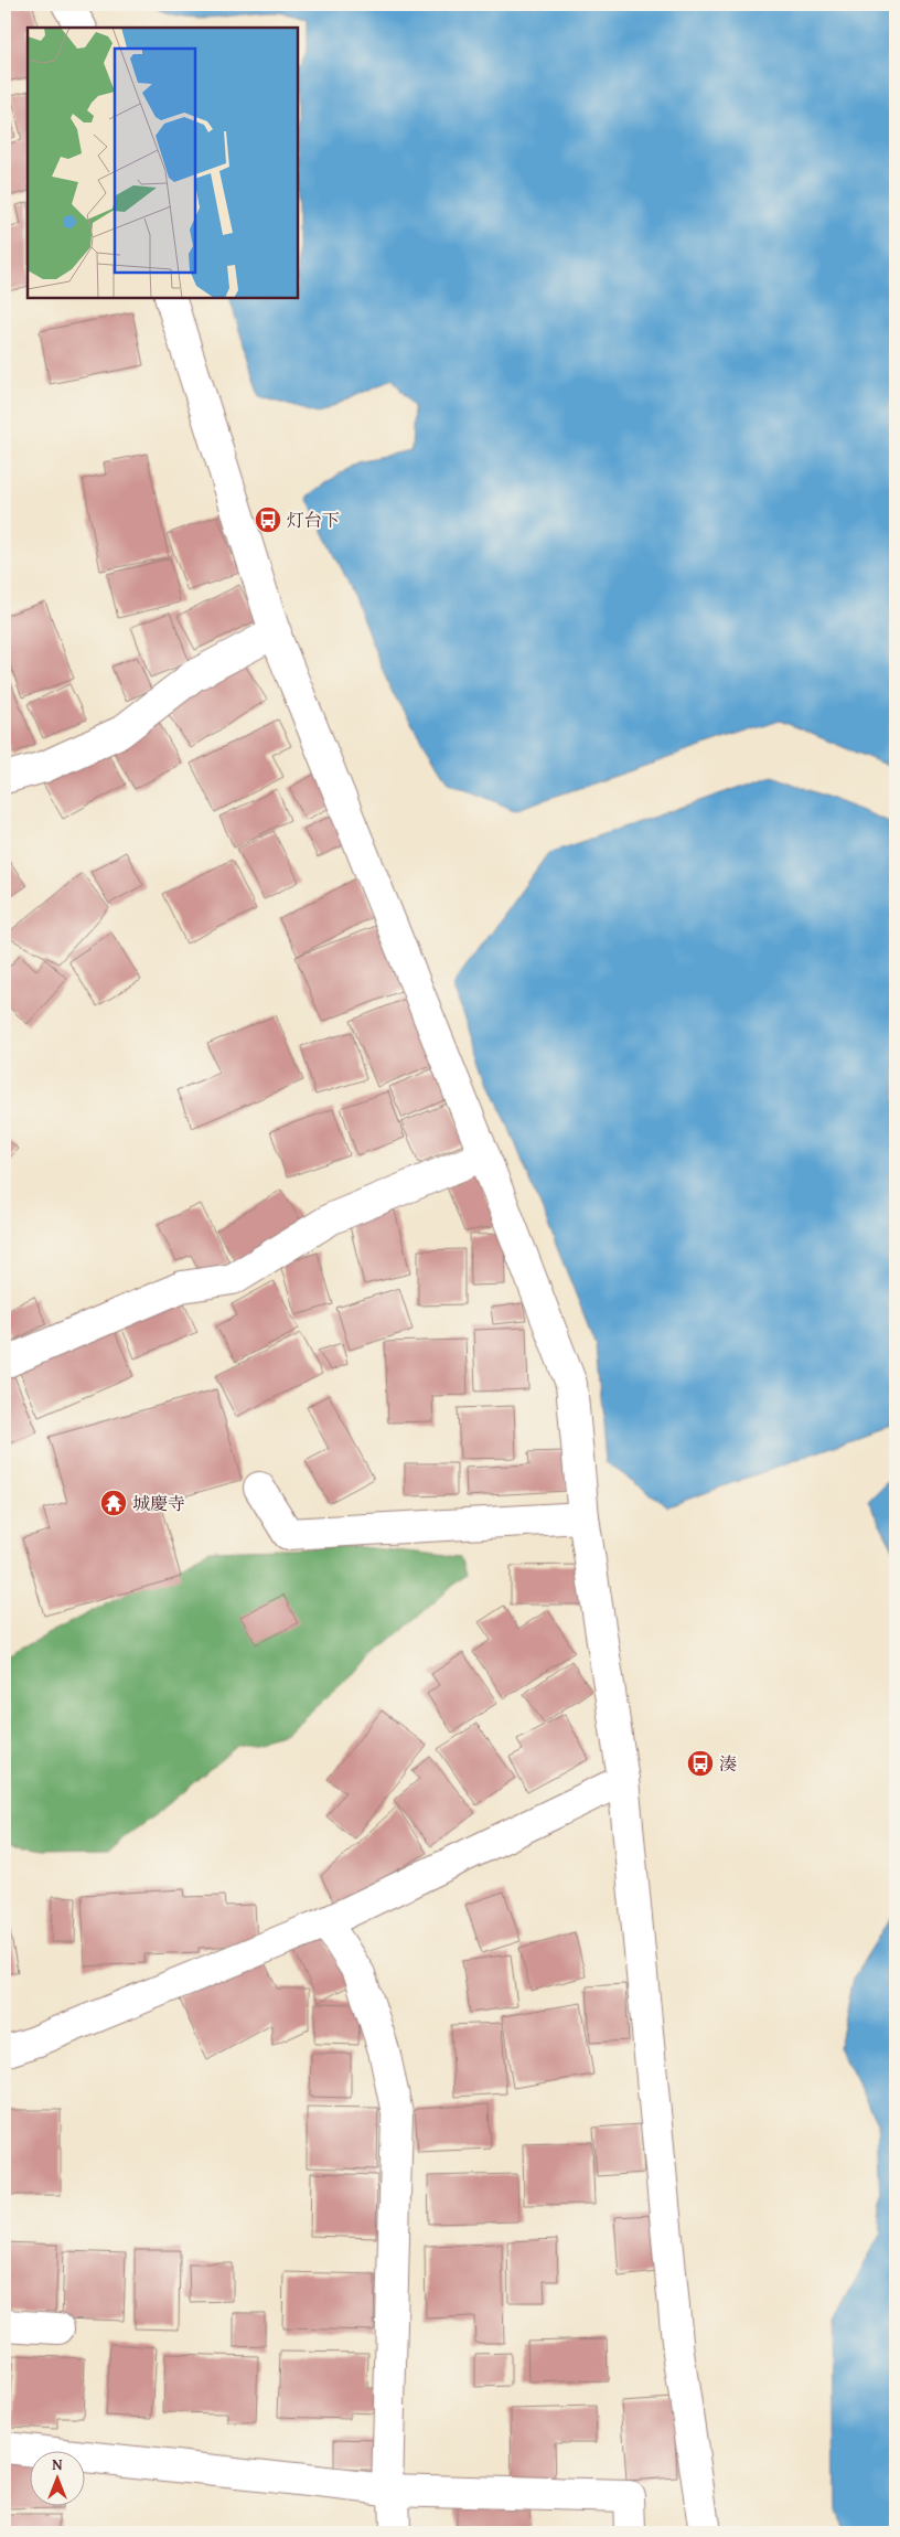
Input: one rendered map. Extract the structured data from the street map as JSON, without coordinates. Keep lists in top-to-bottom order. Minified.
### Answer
{"places":{"bus stop":["灯台下","湊"],"temple":["城慶寺"]},"north":"top"}
